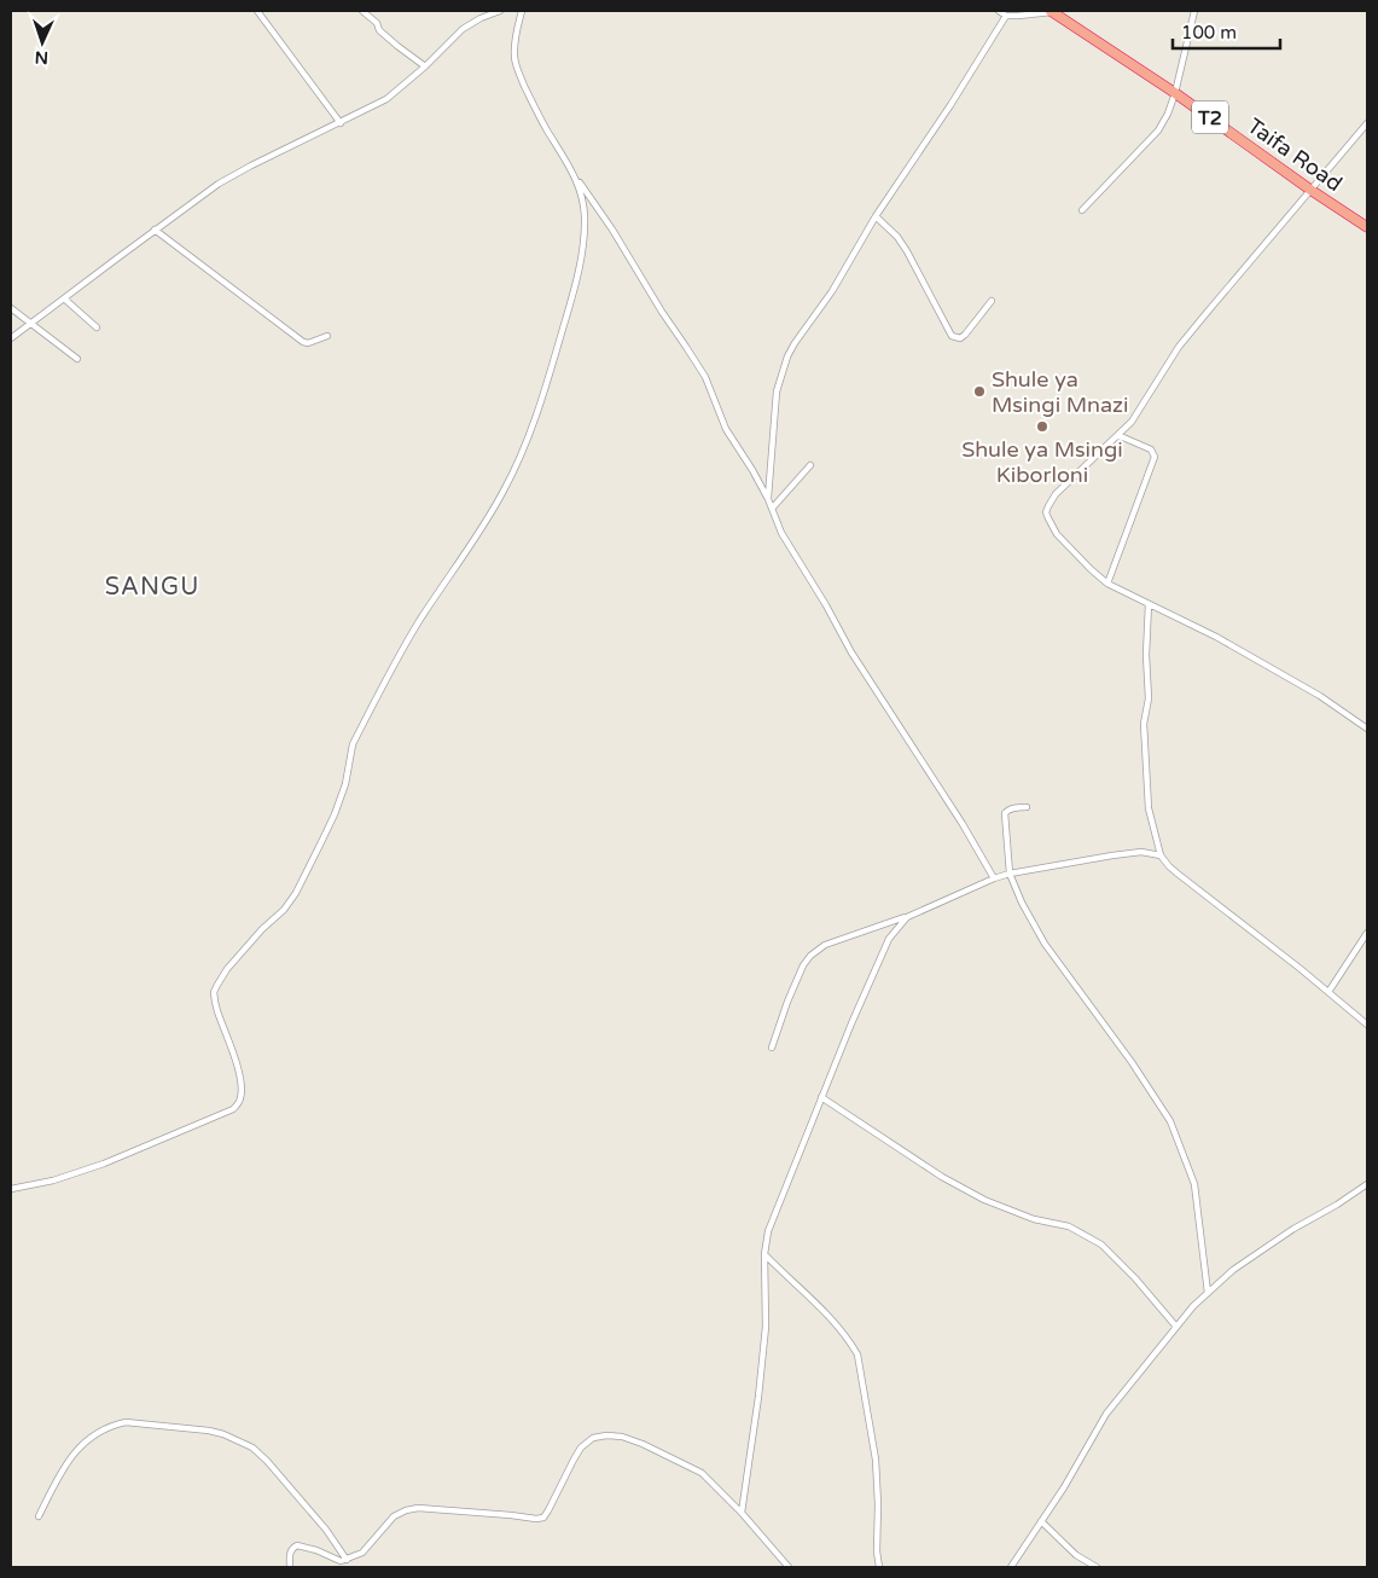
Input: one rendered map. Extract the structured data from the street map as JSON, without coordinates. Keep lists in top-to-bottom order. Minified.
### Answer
{"streets":{"highway":["T2","Taifa Road"]},"districts":["SANGU"],"places":["Shule ya Msingi Mnazi","Shule ya Msingi Kiborloni"],"scale_bar":"100 m","north":"bottom"}
